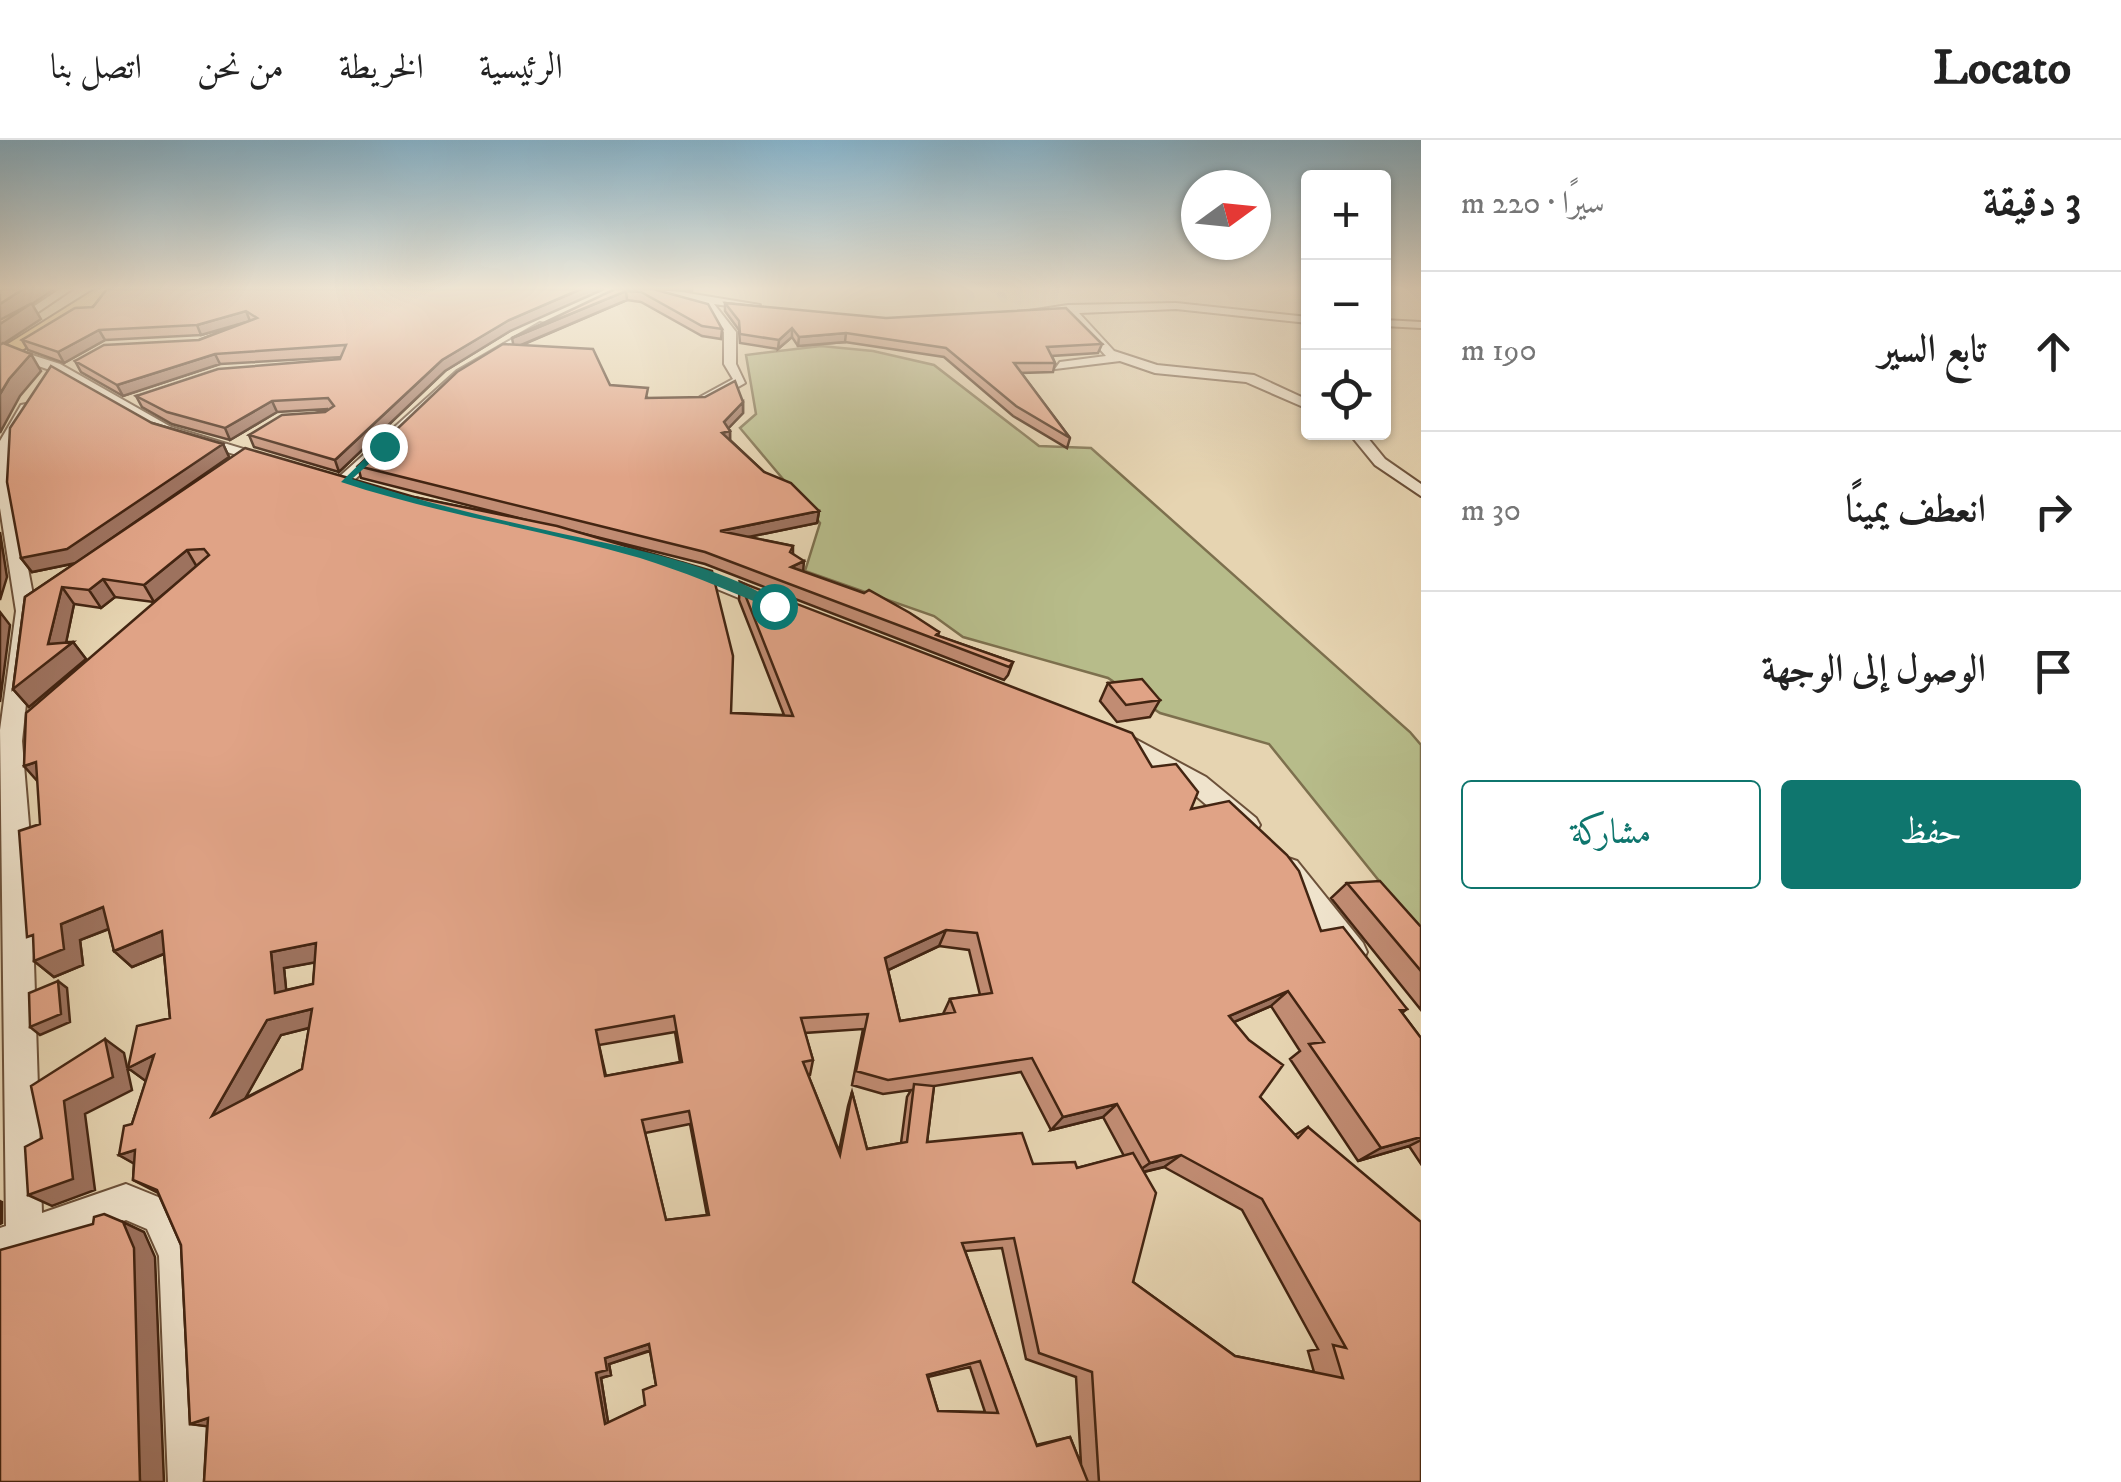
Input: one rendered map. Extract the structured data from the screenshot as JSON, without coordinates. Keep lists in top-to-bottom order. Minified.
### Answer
{"north":"right","page":{"header":"Locato","nav":["الرئيسية","الخريطة","من نحن","اتصل بنا"],"heading":["3 دقيقة","سيرًا · 220 m"],"map_buttons":["+","−"],"list":[["تابع السير","190 m"],["انعطف يمينًا","30 m"],"الوصول إلى الوجهة"],"buttons":["حفظ","مشاركة"]}}
